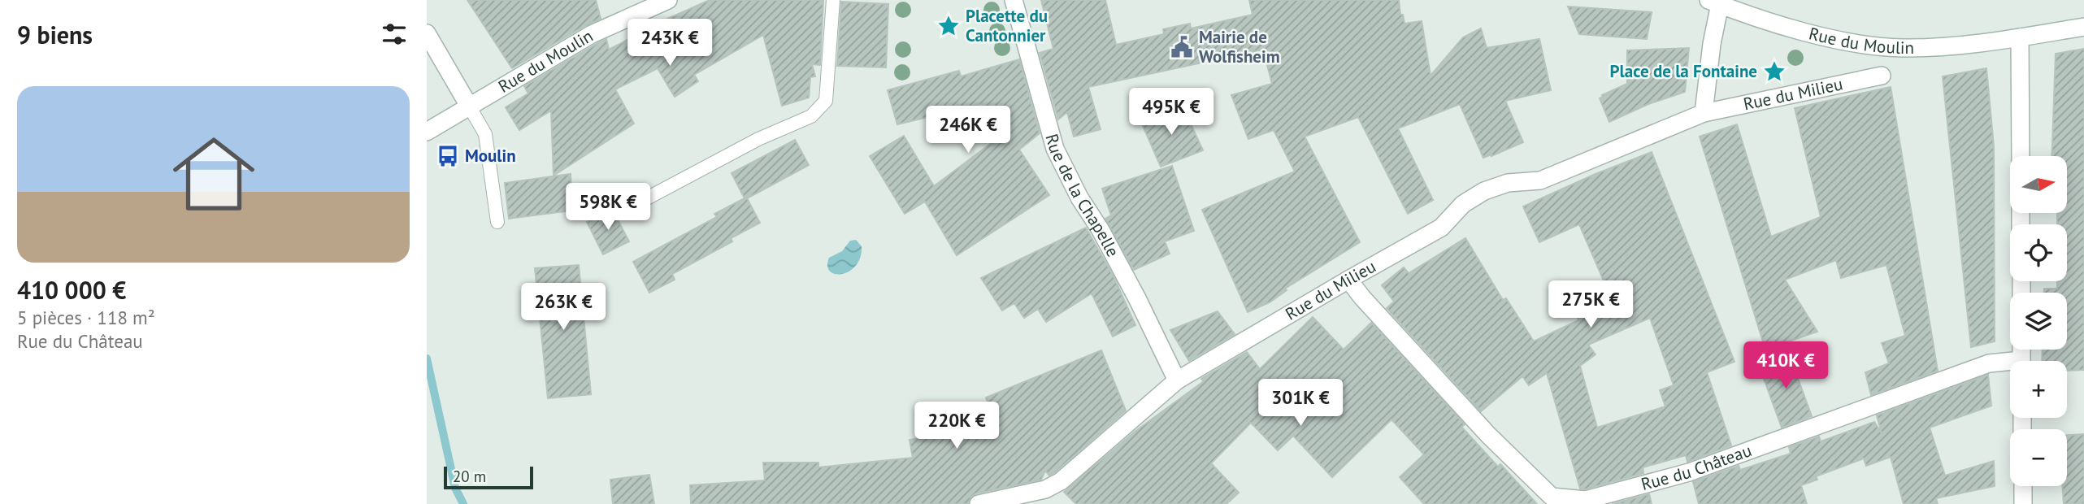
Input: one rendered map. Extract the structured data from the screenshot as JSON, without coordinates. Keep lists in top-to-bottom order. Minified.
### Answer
{"streets":{"street":["Rue du Moulin","Rue du Milieu","Rue de la Chapelle","Rue du Château"]},"crossings":[["Rue du Milieu","Rue de la Chapelle"],["Rue du Milieu","Rue du Château"]],"places":{"place":["Placette du Cantonnier","Place de la Fontaine"],"public building":["Mairie de Wolfisheim"],"bus stop":["Moulin"]},"scale_bar":"20 m","north":"right","page":{"heading":"9 biens","price":["243K €","495K €","246K €","598K €","275K €","263K €","410K €","301K €","220K €"],"list":[{"name":"410 000 €","note":"5 pièces · 118 m² · Rue du Château"}],"map_buttons":["+","−"],"scale":"20 m"}}
